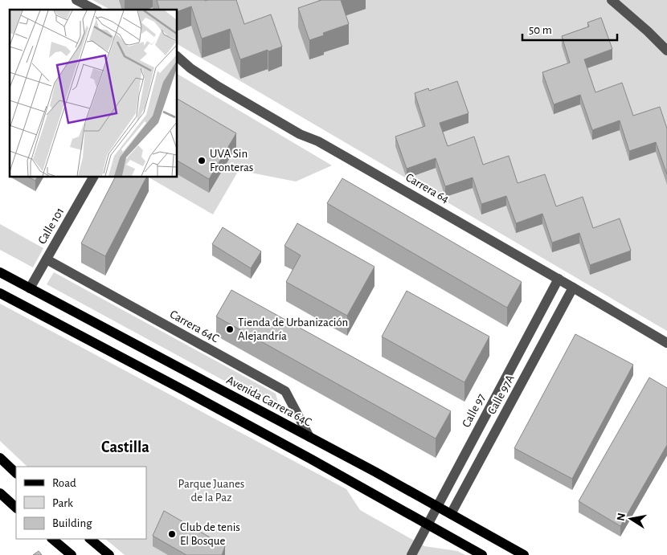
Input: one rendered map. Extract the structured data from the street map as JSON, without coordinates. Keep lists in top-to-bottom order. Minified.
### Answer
{"streets":{"main road":["Avenida Carrera 64C"],"street":["Carrera 64","Calle 101","Carrera 64C","Calle 97A","Calle 97"]},"crossings":[["Carrera 64","Calle 97A"],["Carrera 64","Calle 97"],["Calle 101","Carrera 64C"],["Calle 101","Avenida Carrera 64C"],["Carrera 64C","Avenida Carrera 64C"],["Calle 97A","Avenida Carrera 64C"]],"districts":["Castilla"],"parks":["Parque Juanes de la Paz"],"places":["UVA Sin Fronteras","Tienda de Urbanización Alejandría","Club de tenis El Bosque"],"legend":["Road","Park","Building"],"scale_bar":"50 m","north":"left"}
